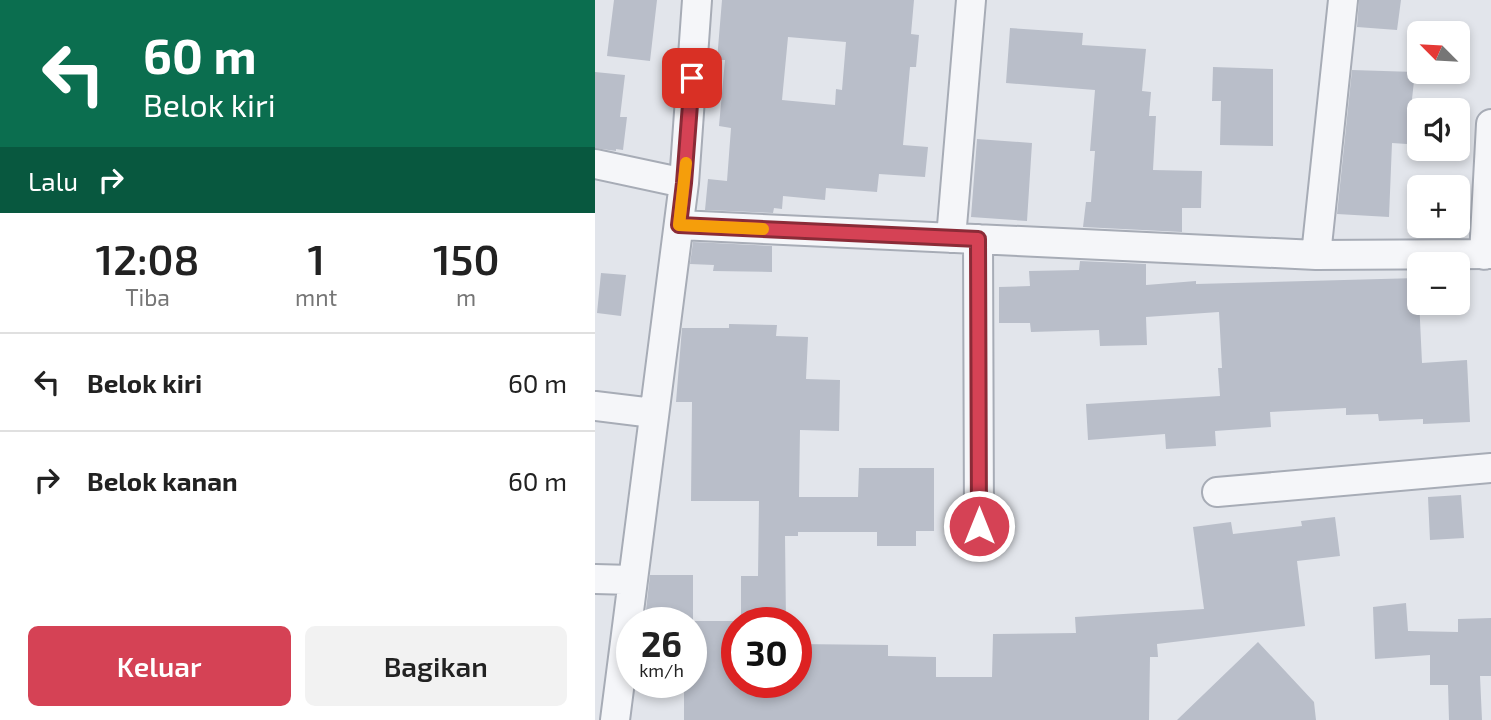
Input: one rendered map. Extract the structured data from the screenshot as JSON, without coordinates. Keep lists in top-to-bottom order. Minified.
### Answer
{"north":"top left","page":{"turn":["60 m","Belok kiri"],"map_buttons":["+","−"],"then":"Lalu","eta":["12:08","Tiba","1","mnt","150","m"],"list":[{"name":"Belok kiri","value":"60 m"},{"name":"Belok kanan","value":"60 m"}],"speed":"26 km/h","limit":"30","buttons":["Keluar","Bagikan"]}}
